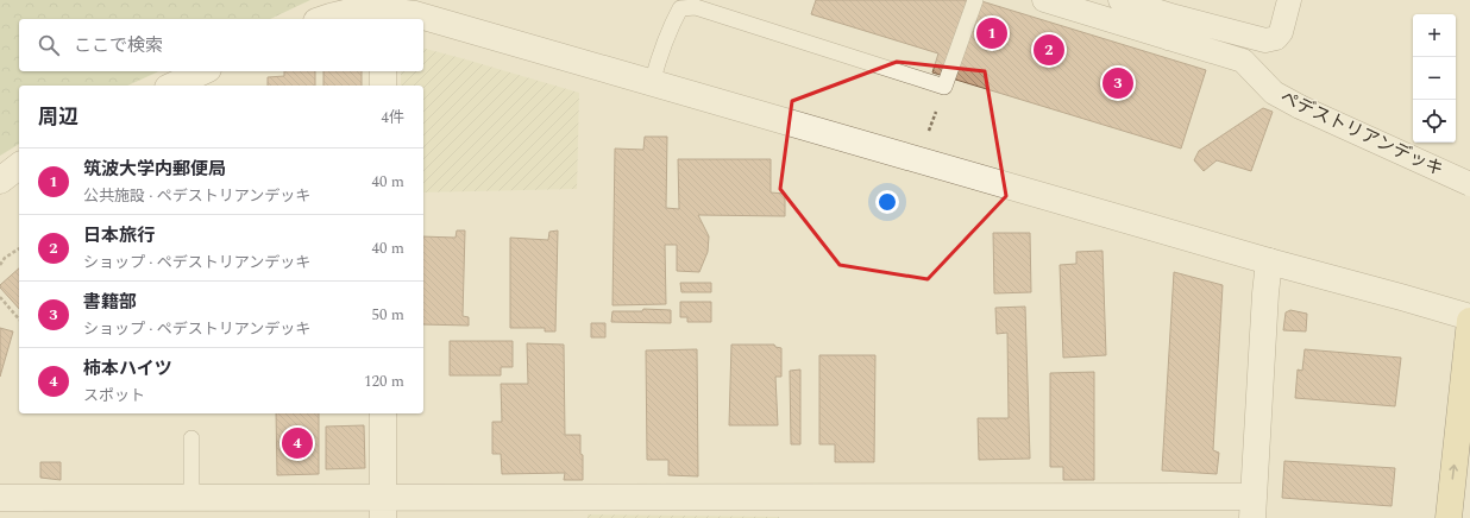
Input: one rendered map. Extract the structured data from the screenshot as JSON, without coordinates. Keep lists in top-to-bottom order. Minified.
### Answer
{"streets":{"street":["ペデストリアンデッキ"]},"page":{"map_buttons":["+","−"],"pins":["1","2","3","4"],"search":"ここで検索","heading":["周辺","4件"],"list":[{"mark":"1","name":"筑波大学内郵便局","note":"公共施設 · ペデストリアンデッキ","value":"40 m"},{"mark":"2","name":"日本旅行","note":"ショップ · ペデストリアンデッキ","value":"40 m"},{"mark":"3","name":"書籍部","note":"ショップ · ペデストリアンデッキ","value":"50 m"},{"mark":"4","name":"柿本ハイツ","note":"スポット","value":"120 m"}]}}
